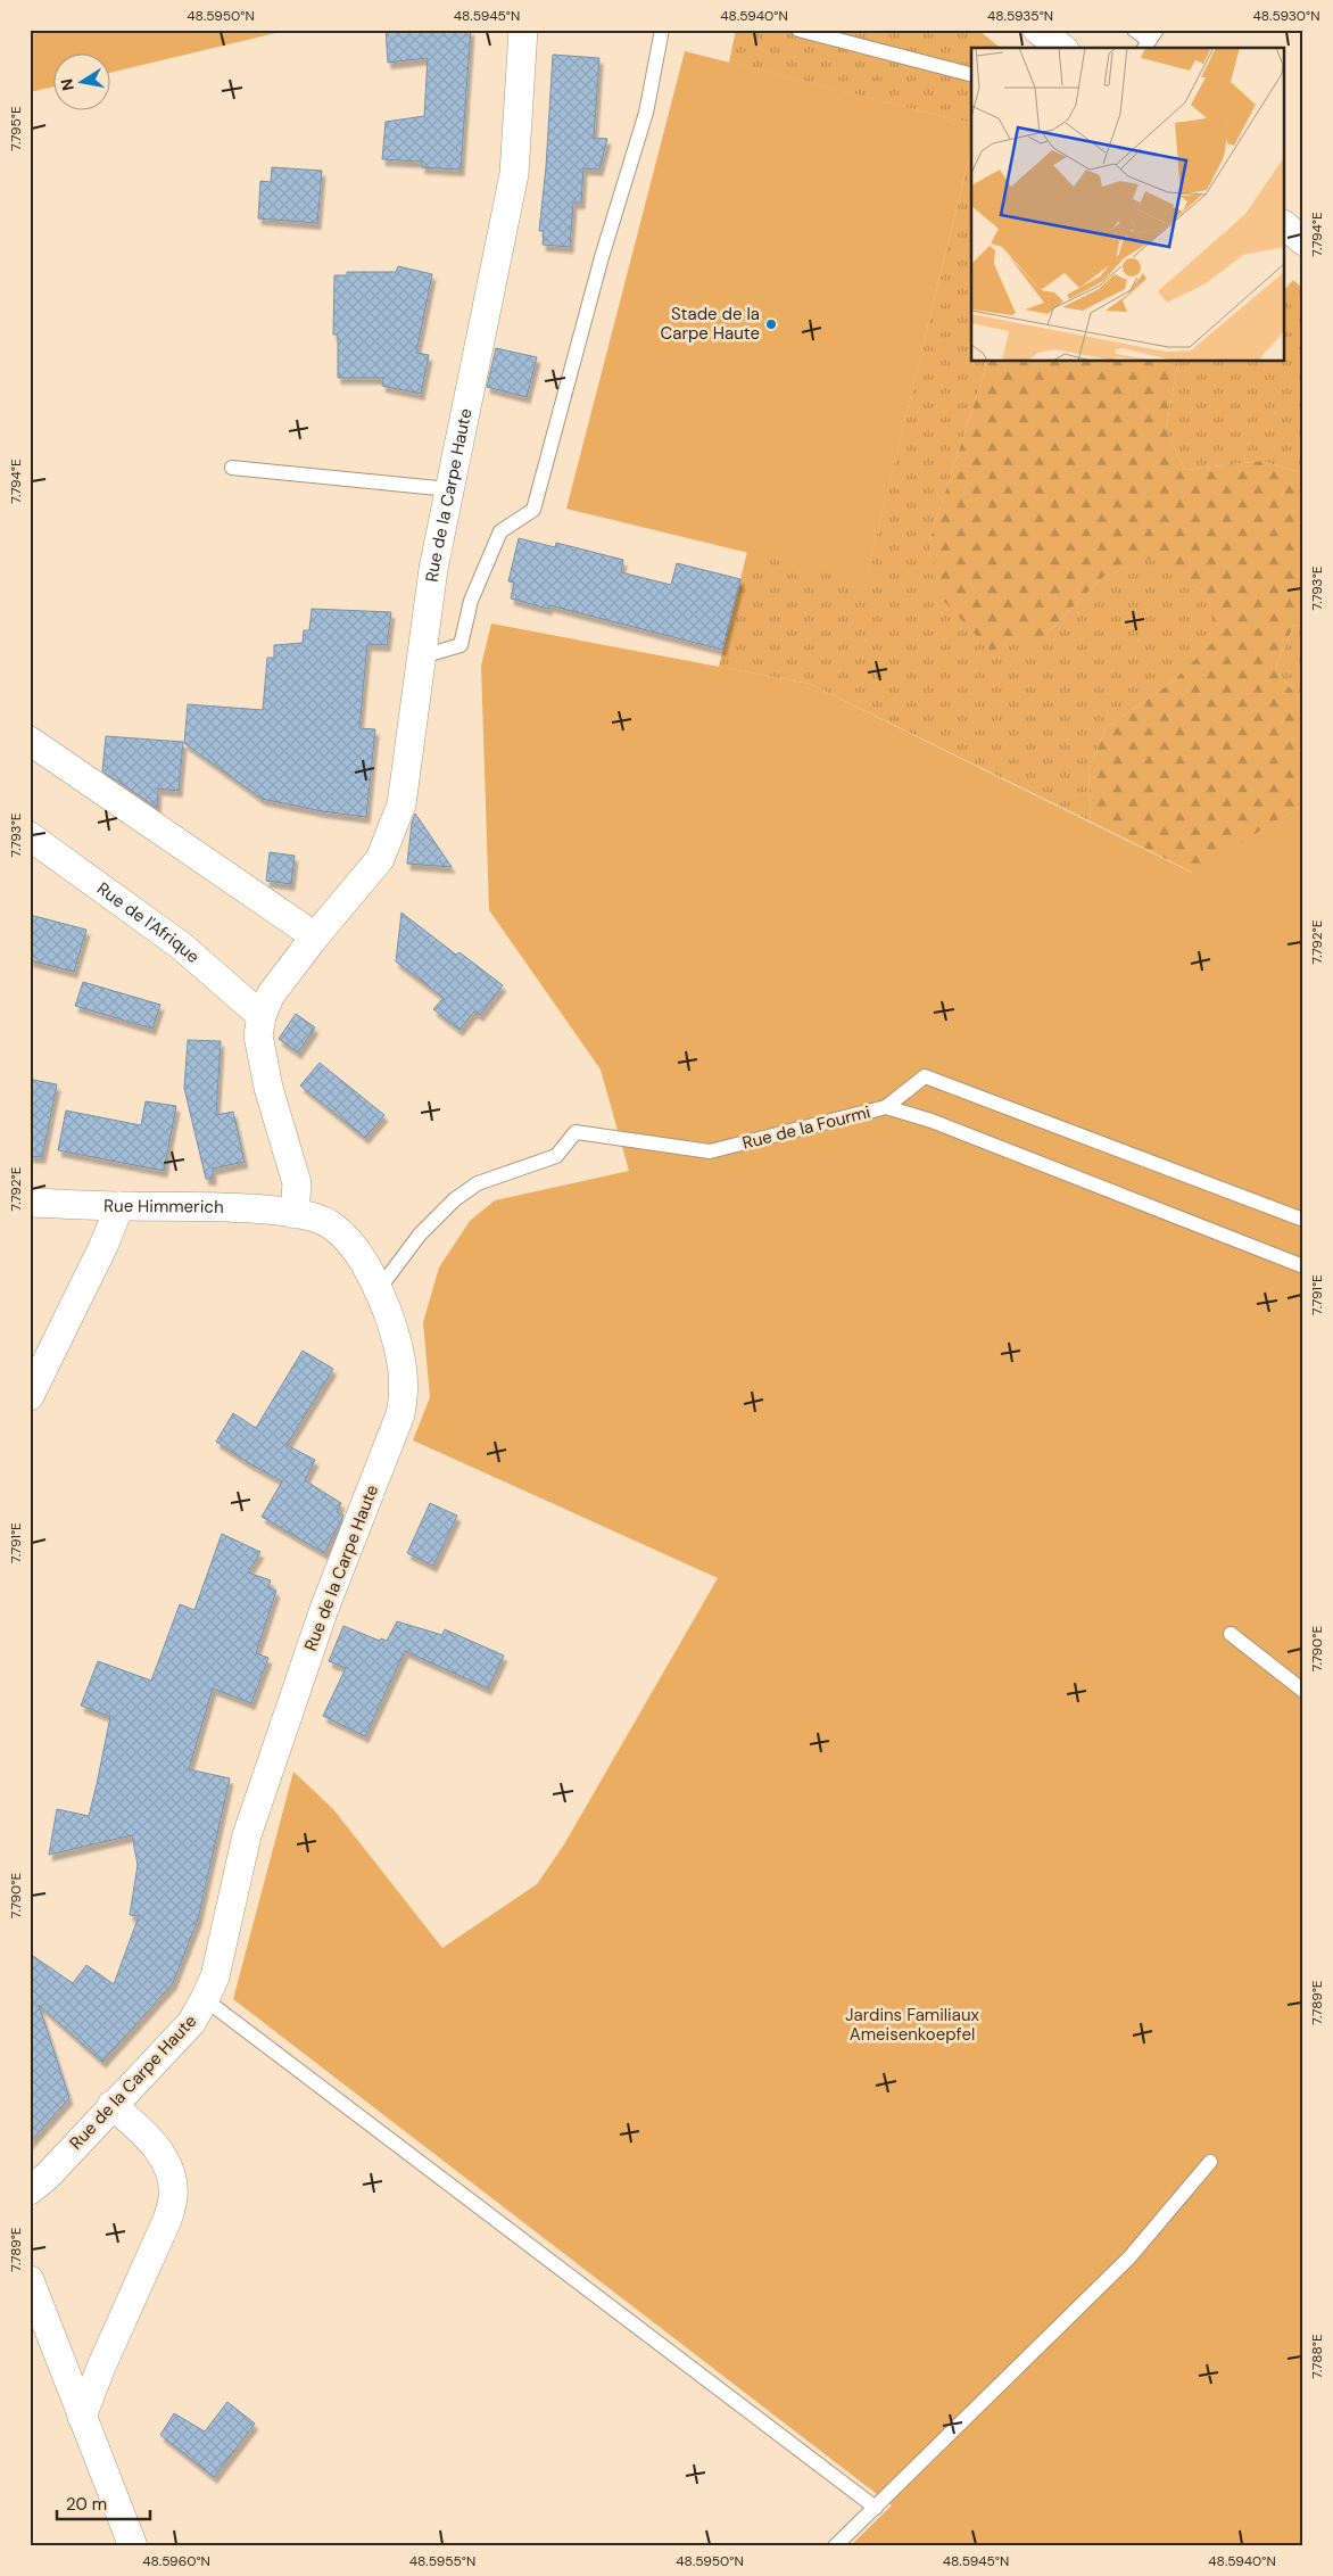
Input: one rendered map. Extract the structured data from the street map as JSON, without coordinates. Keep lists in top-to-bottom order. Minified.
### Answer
{"streets":{"street":["Rue de la Carpe Haute","Rue de l'Afrique","Rue Himmerich"],"lane":["Rue de la Fourmi"]},"crossings":[["Rue de la Carpe Haute","Rue de l'Afrique"],["Rue de la Carpe Haute","Rue de la Fourmi"],["Rue de la Carpe Haute","Rue Himmerich"]],"parks":["Jardins Familiaux Ameisenkoepfel"],"places":["Stade de la Carpe Haute"],"scale_bar":"20 m","north":"left","coordinates":["48.5950°N","48.5945°N","48.5940°N","48.5935°N","48.5930°N","7.795°E","7.794°E","7.793°E","7.792°E","7.791°E","7.790°E","7.789°E","7.788°E","48.5960°N","48.5955°N"]}
